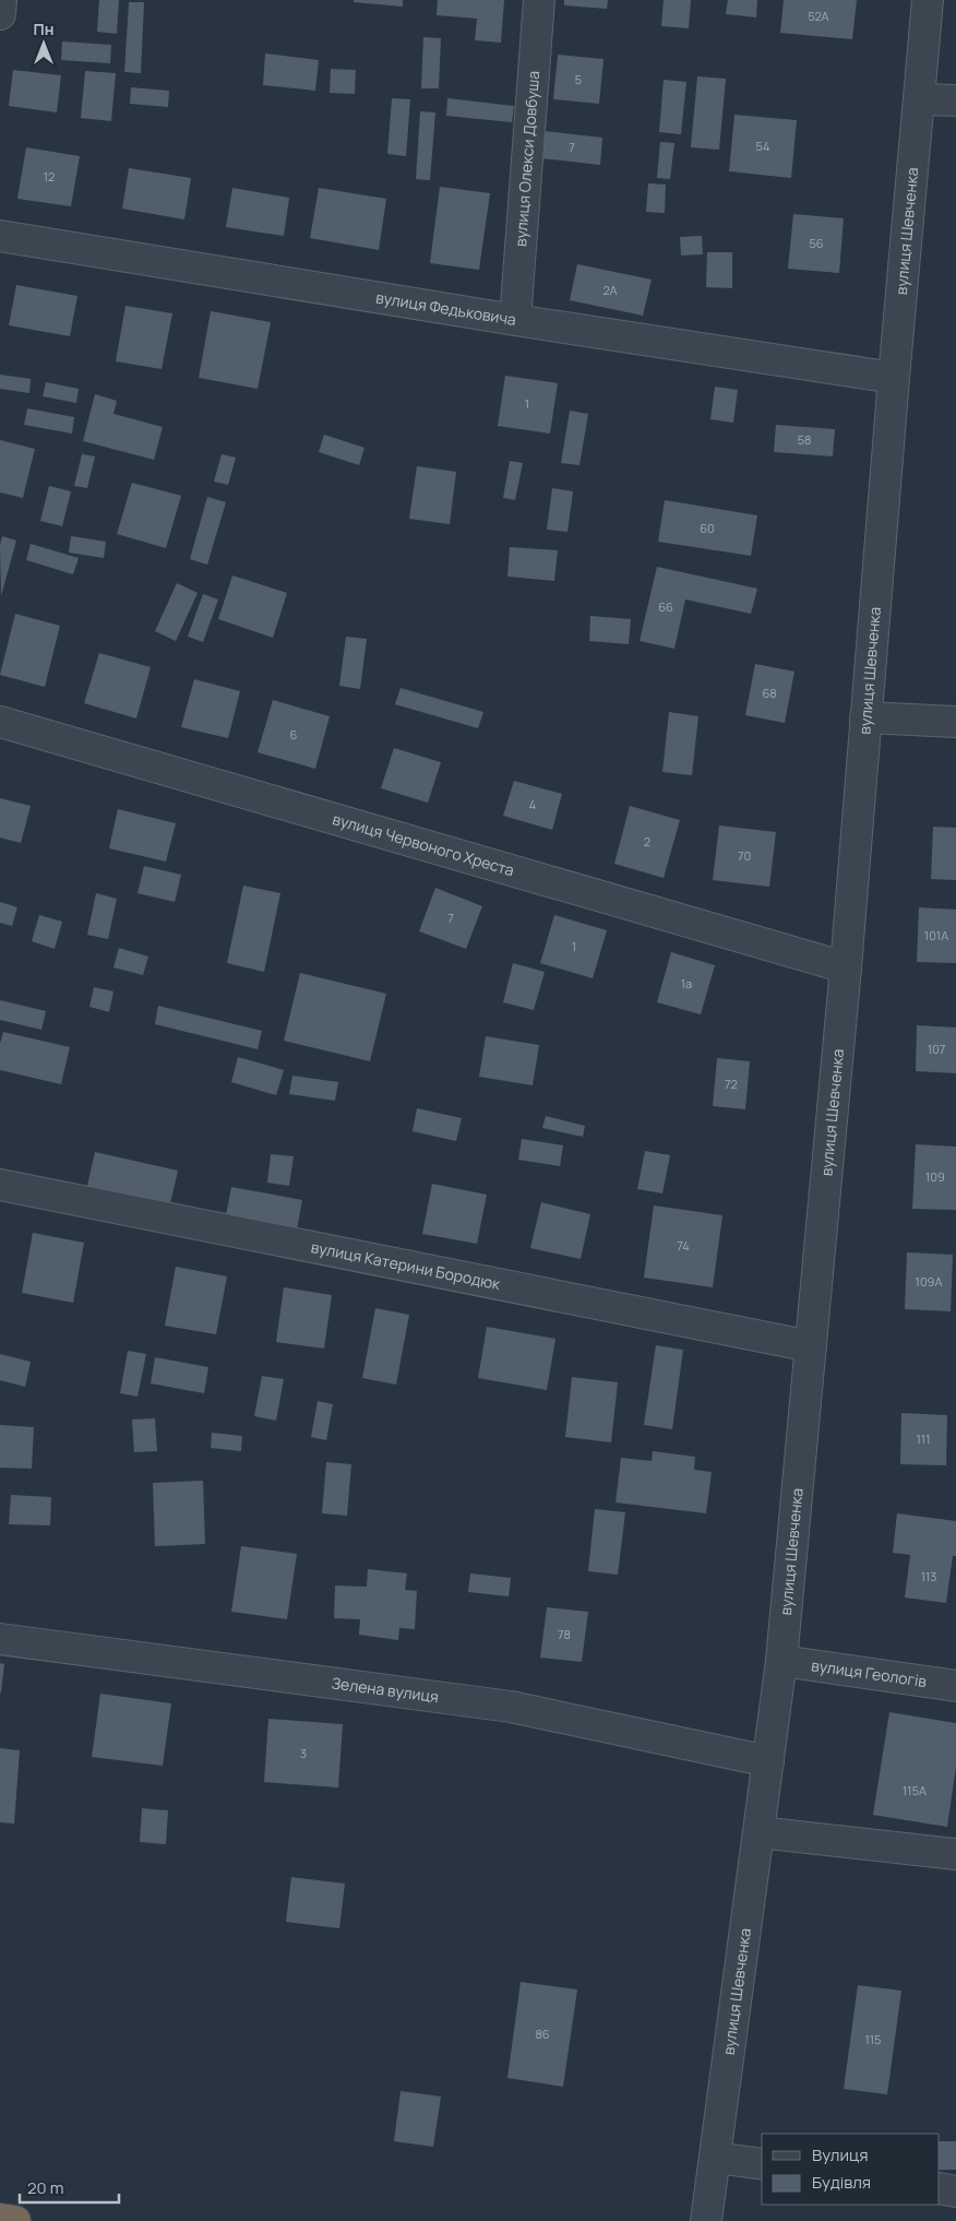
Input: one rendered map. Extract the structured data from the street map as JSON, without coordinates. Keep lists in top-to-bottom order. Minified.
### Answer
{"streets":{"street":["вулиця Олекси Довбуша","вулиця Шевченка","вулиця Федьковича","вулиця Червоного Хреста","вулиця Катерини Бородюк","вулиця Геологів","Зелена вулиця"]},"crossings":[["вулиця Олекси Довбуша","вулиця Федьковича"],["вулиця Шевченка","вулиця Федьковича"],["вулиця Шевченка","вулиця Червоного Хреста"],["вулиця Шевченка","вулиця Катерини Бородюк"],["вулиця Шевченка","вулиця Геологів"],["вулиця Шевченка","Зелена вулиця"]],"house_numbers":["52А","5","54","7","12","56","2А","1","58","60","66","68","6","4","2","70","7","101А","1","1а","107","72","109","74","109А","111","113","78","3","115А","86","115"],"legend":["Вулиця","Будівля"],"scale_bar":"20 m","north":"top"}
